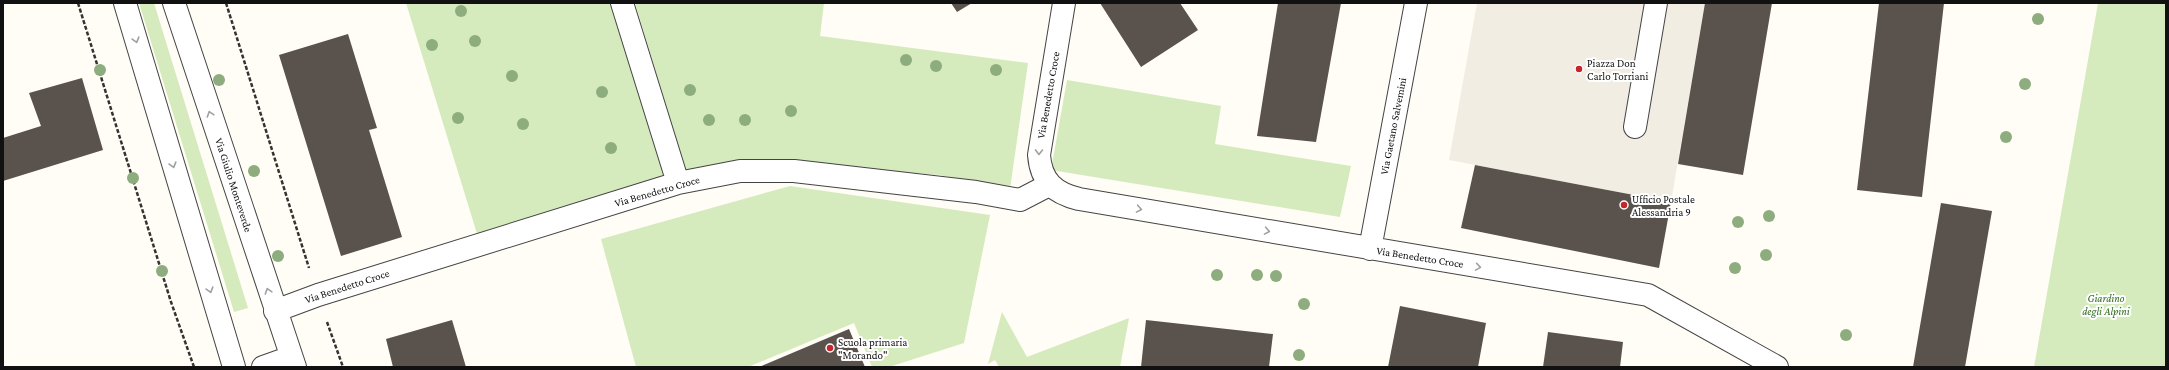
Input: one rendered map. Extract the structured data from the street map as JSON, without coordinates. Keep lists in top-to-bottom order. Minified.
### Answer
{"streets":{"street":["Via Benedetto Croce","Via Gaetano Salvemini","Via Giulio Monteverde"]},"crossings":[["Via Benedetto Croce","Via Gaetano Salvemini"],["Via Benedetto Croce","Via Giulio Monteverde"]],"one_way":["Via Benedetto Croce"],"parks":["Giardino degli Alpini"],"places":["Piazza Don Carlo Torriani","Ufficio Postale Alessandria 9","Scuola primaria \"Morando\""]}
